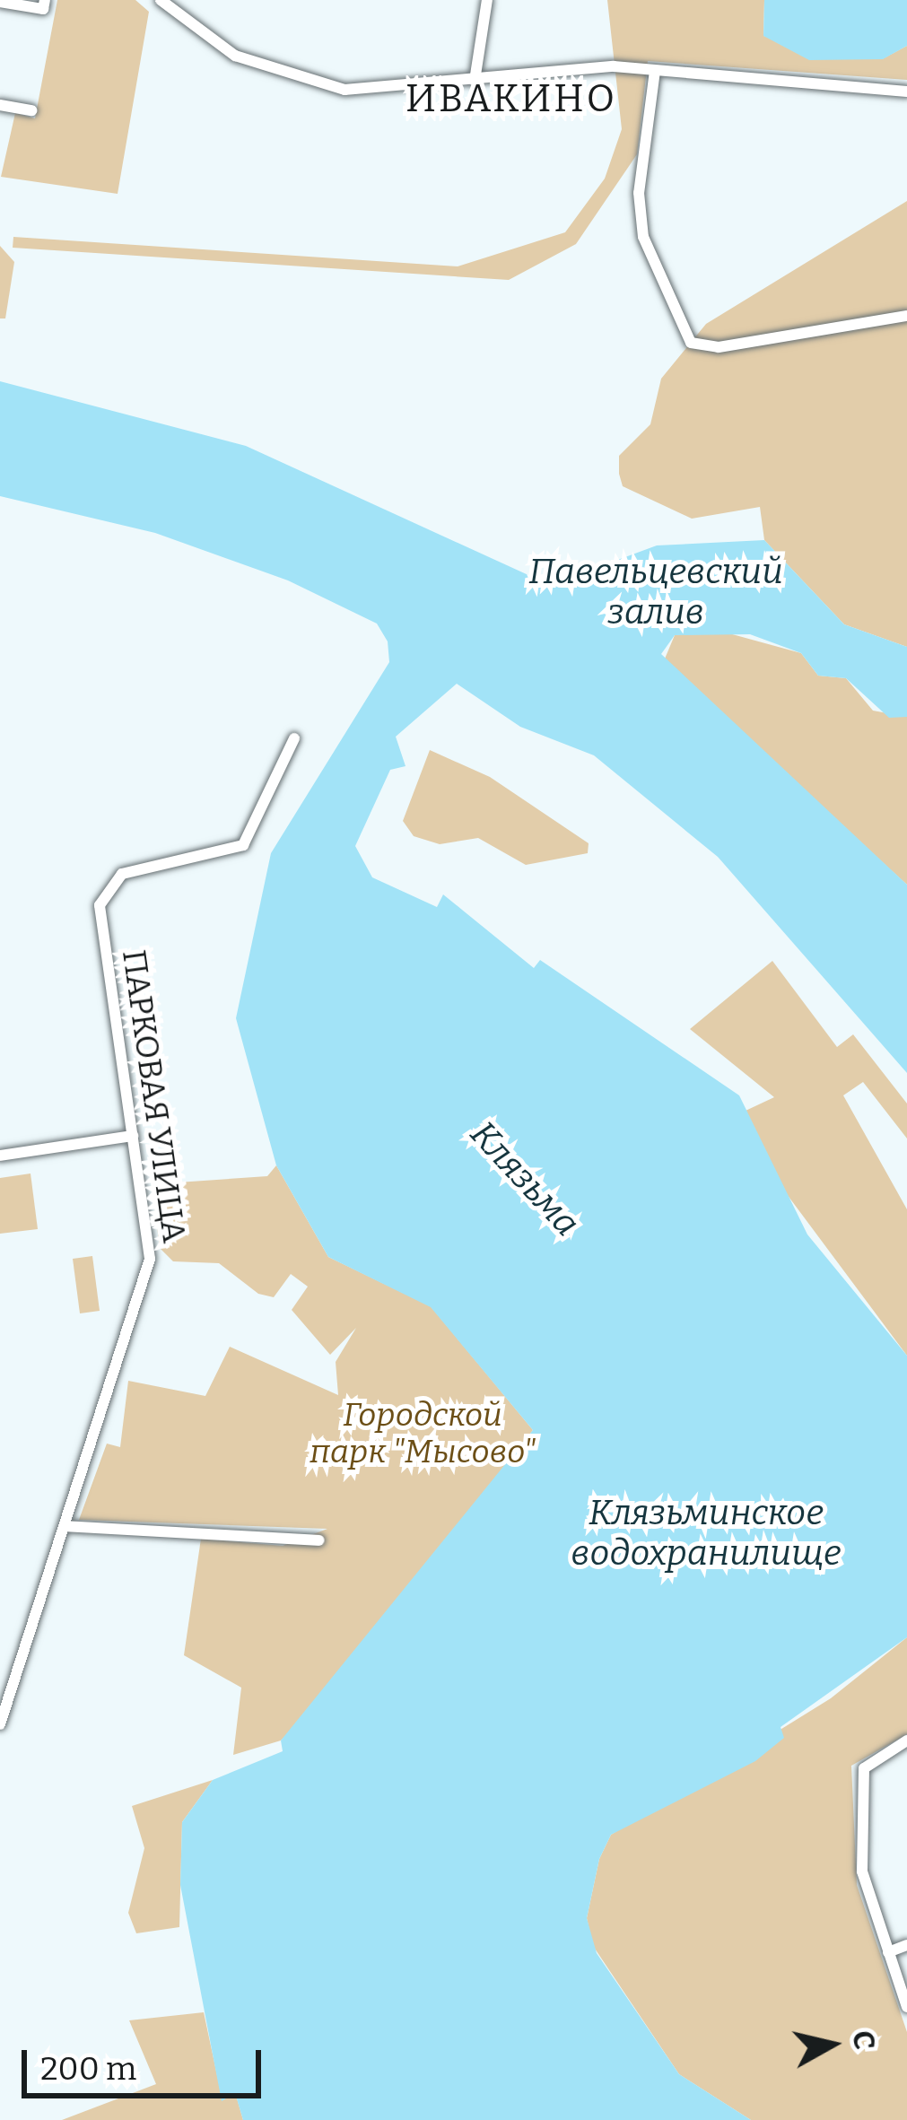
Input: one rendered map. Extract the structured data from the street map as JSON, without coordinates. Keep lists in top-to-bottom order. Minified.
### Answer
{"streets":{"street":["ПАРКОВАЯ УЛИЦА"]},"districts":["ИВАКИНО"],"water":["Павельцевский залив","Клязьма","Клязьминское водохранилище"],"parks":["Городской парк \"Мысово\""],"scale_bar":"200 m","north":"right"}
